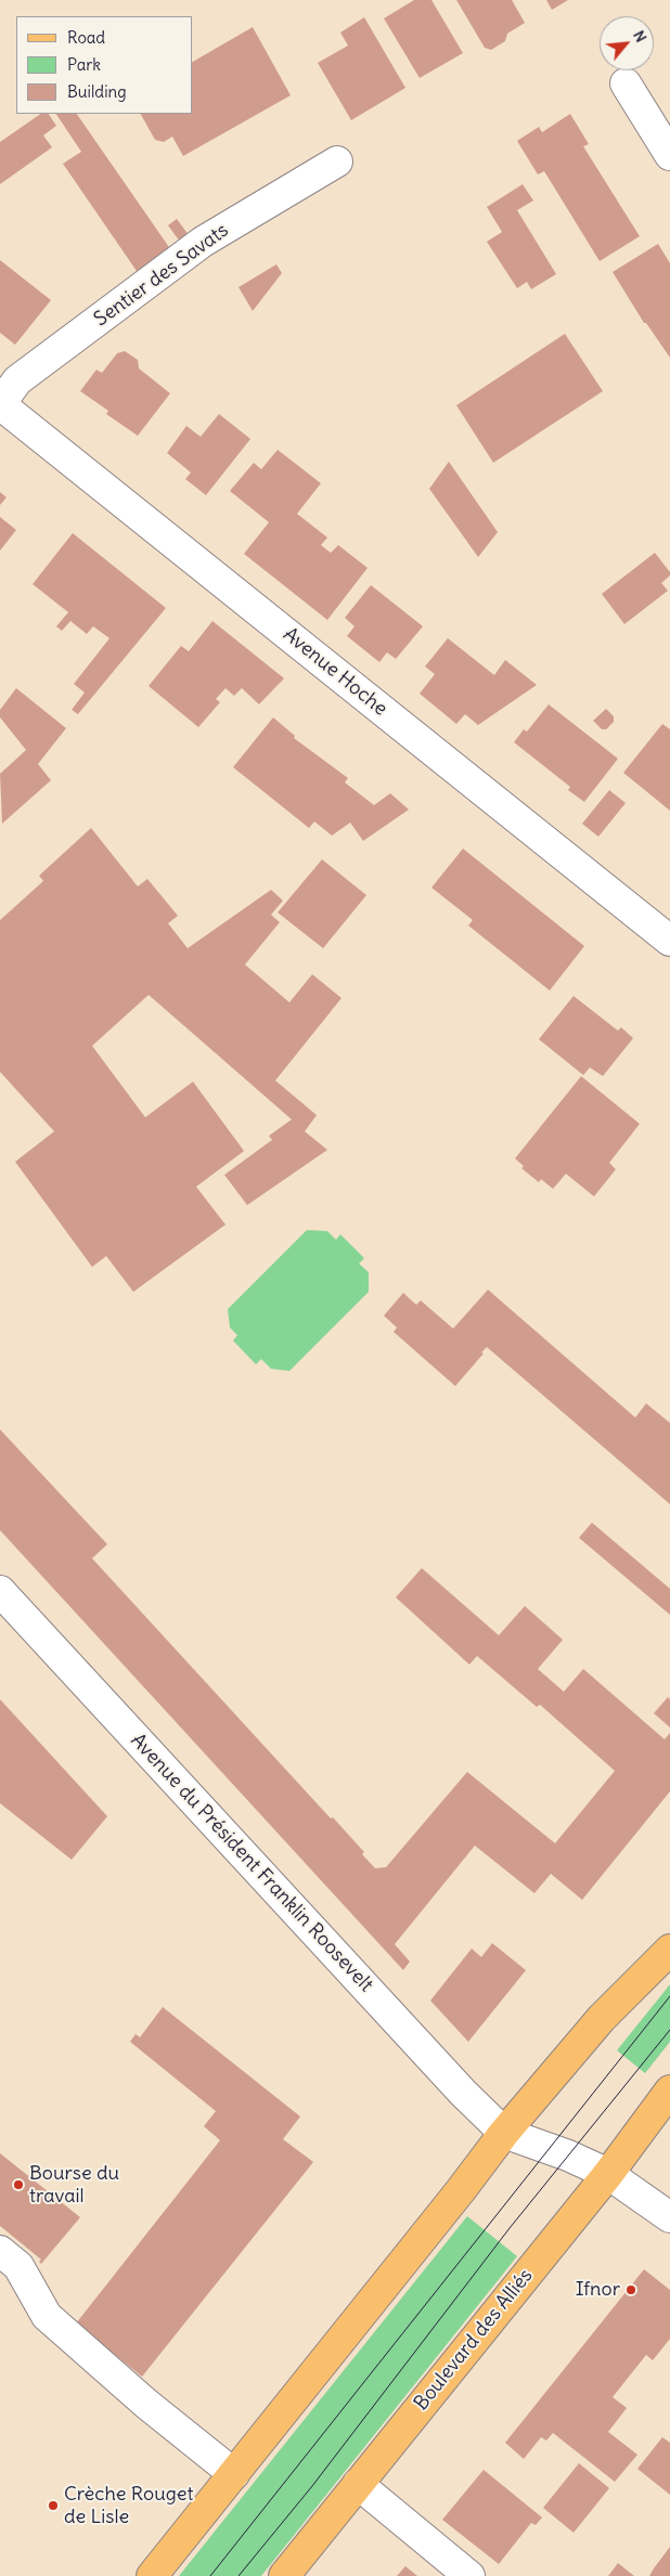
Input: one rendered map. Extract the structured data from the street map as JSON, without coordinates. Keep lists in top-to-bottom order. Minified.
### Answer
{"streets":{"main road":["Boulevard des Alliés"],"street":["Sentier des Savats","Avenue Hoche","Avenue du Président Franklin Roosevelt"]},"crossings":[["Sentier des Savats","Avenue Hoche"]],"places":["Bourse du travail","Ifnor","Crèche Rouget de Lisle"],"legend":["Road","Park","Building"],"north":"top right"}
